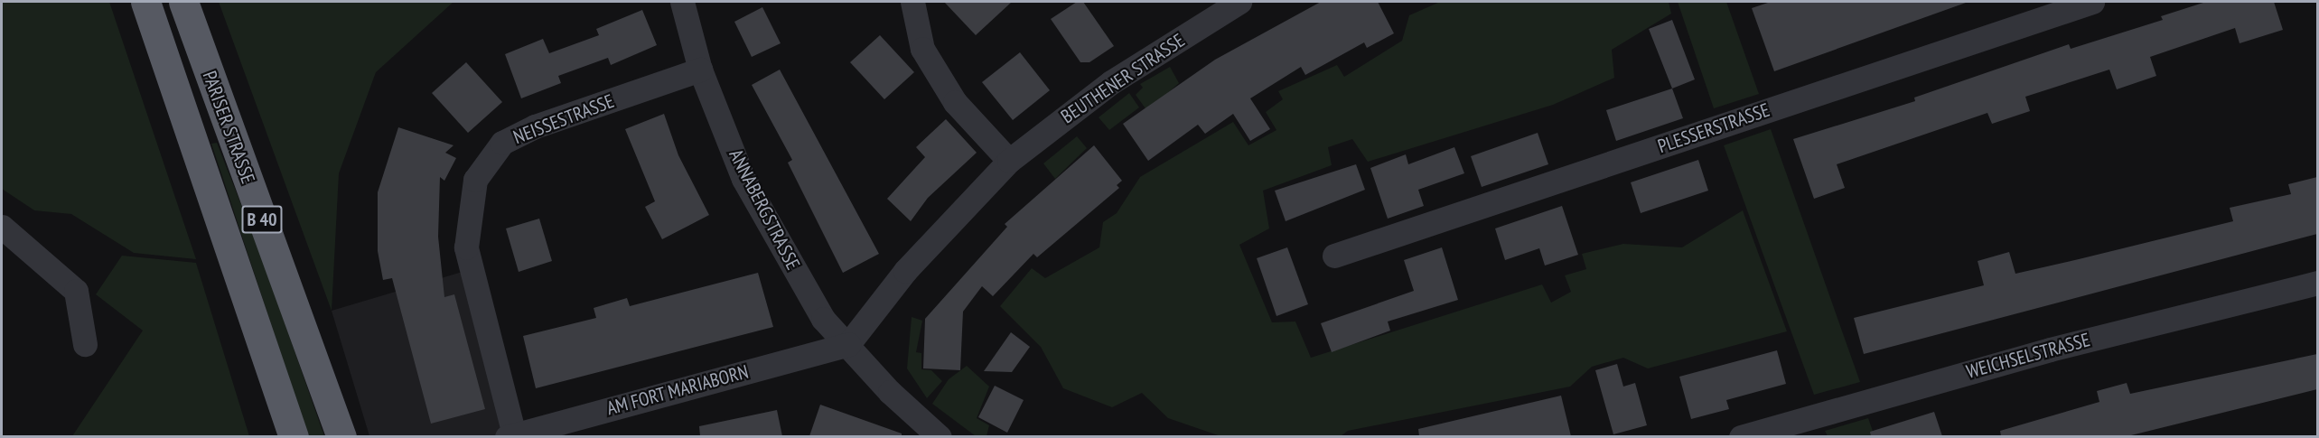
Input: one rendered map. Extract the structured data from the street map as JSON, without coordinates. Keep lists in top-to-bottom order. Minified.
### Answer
{"streets":{"highway":["PARISER STRASSE","B 40"],"street":["BEUTHENER STRASSE","NEISSESTRASSE","PLESSERSTRASSE","ANNABERGSTRASSE","WEICHSELSTRASSE","AM FORT MARIABORN"]},"crossings":[["BEUTHENER STRASSE","ANNABERGSTRASSE"],["BEUTHENER STRASSE","AM FORT MARIABORN"],["NEISSESTRASSE","ANNABERGSTRASSE"],["NEISSESTRASSE","AM FORT MARIABORN"],["ANNABERGSTRASSE","AM FORT MARIABORN"]]}
